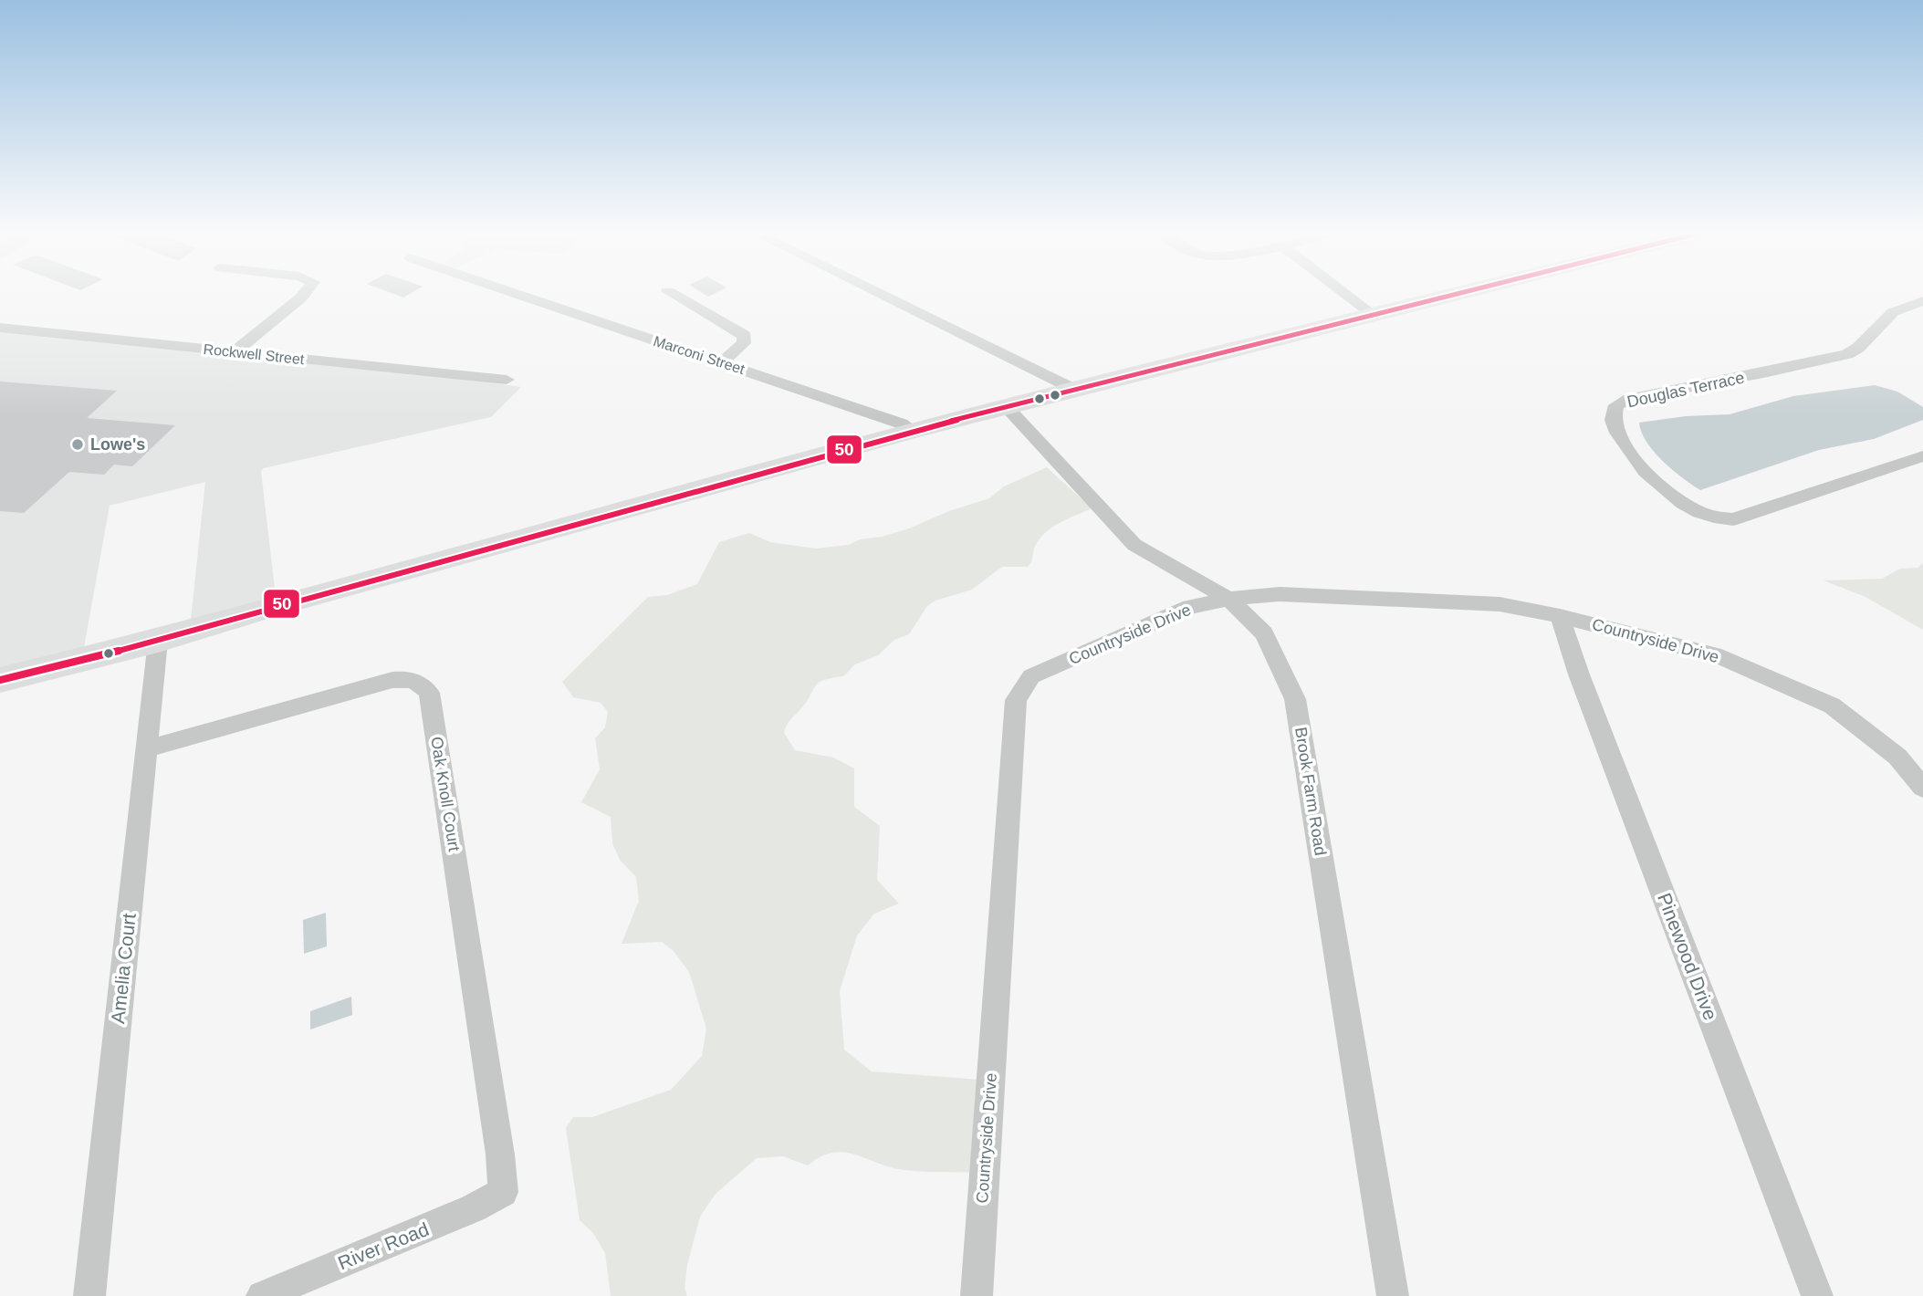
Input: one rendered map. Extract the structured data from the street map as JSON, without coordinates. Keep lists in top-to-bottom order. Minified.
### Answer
{"streets":{"street":["Rockwell Street","Marconi Street","Douglas Terrace","Countryside Drive","Brook Farm Road","Oak Knoll Court","Pinewood Drive","Amelia Court","River Road"]},"crossings":[["Countryside Drive","Brook Farm Road"],["Countryside Drive","Pinewood Drive"],["Oak Knoll Court","Amelia Court"],["Oak Knoll Court","River Road"]],"places":["Lowe's"],"lines":["transit line 50"]}
